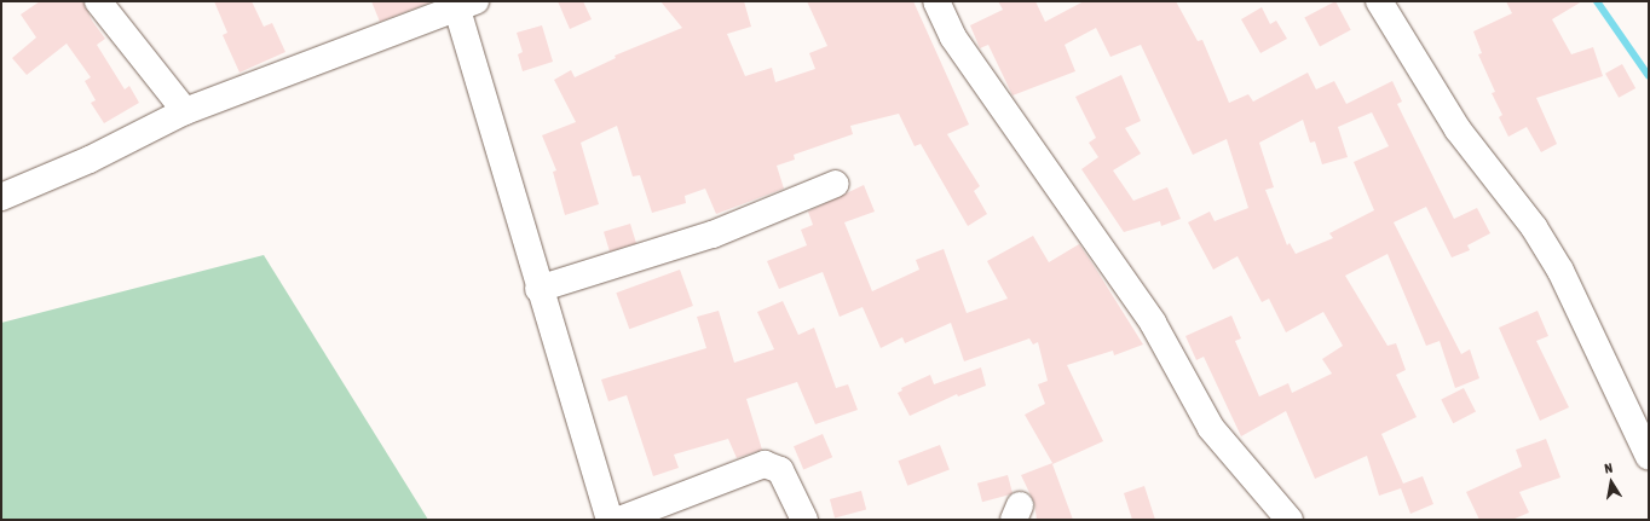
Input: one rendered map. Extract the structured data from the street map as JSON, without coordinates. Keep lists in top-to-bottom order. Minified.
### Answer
{"north":"top"}
